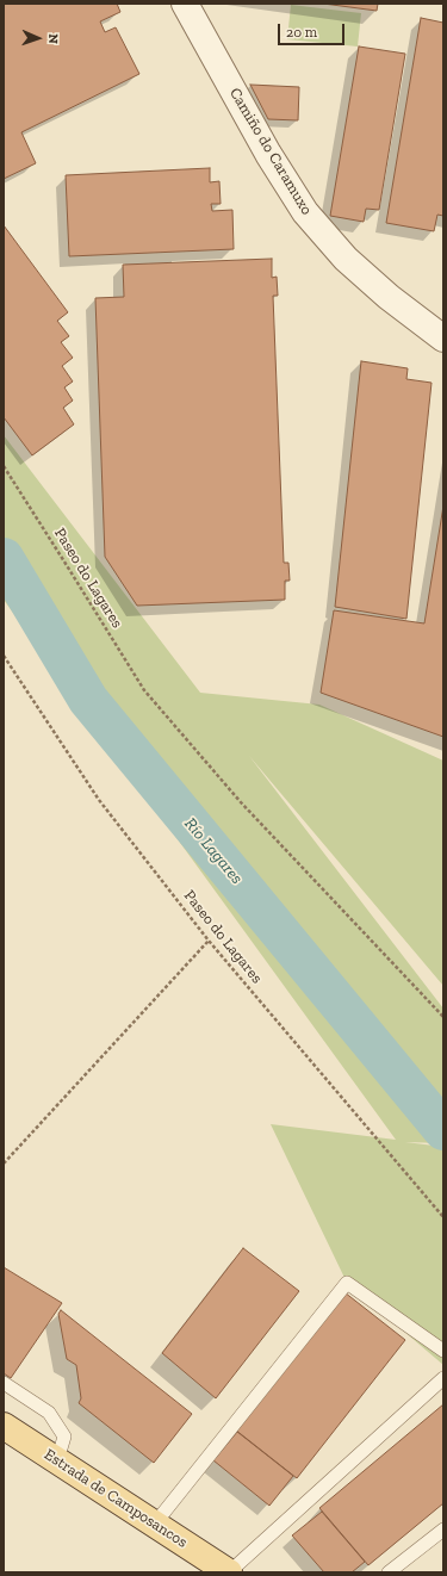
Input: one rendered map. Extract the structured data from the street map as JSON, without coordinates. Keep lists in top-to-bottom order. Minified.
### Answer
{"streets":{"main road":["Estrada de Camposancos"],"street":["Camiño do Caramuxo"],"path":["Paseo do Lagares"]},"water":["Río Lagares"],"scale_bar":"20 m","north":"right"}
